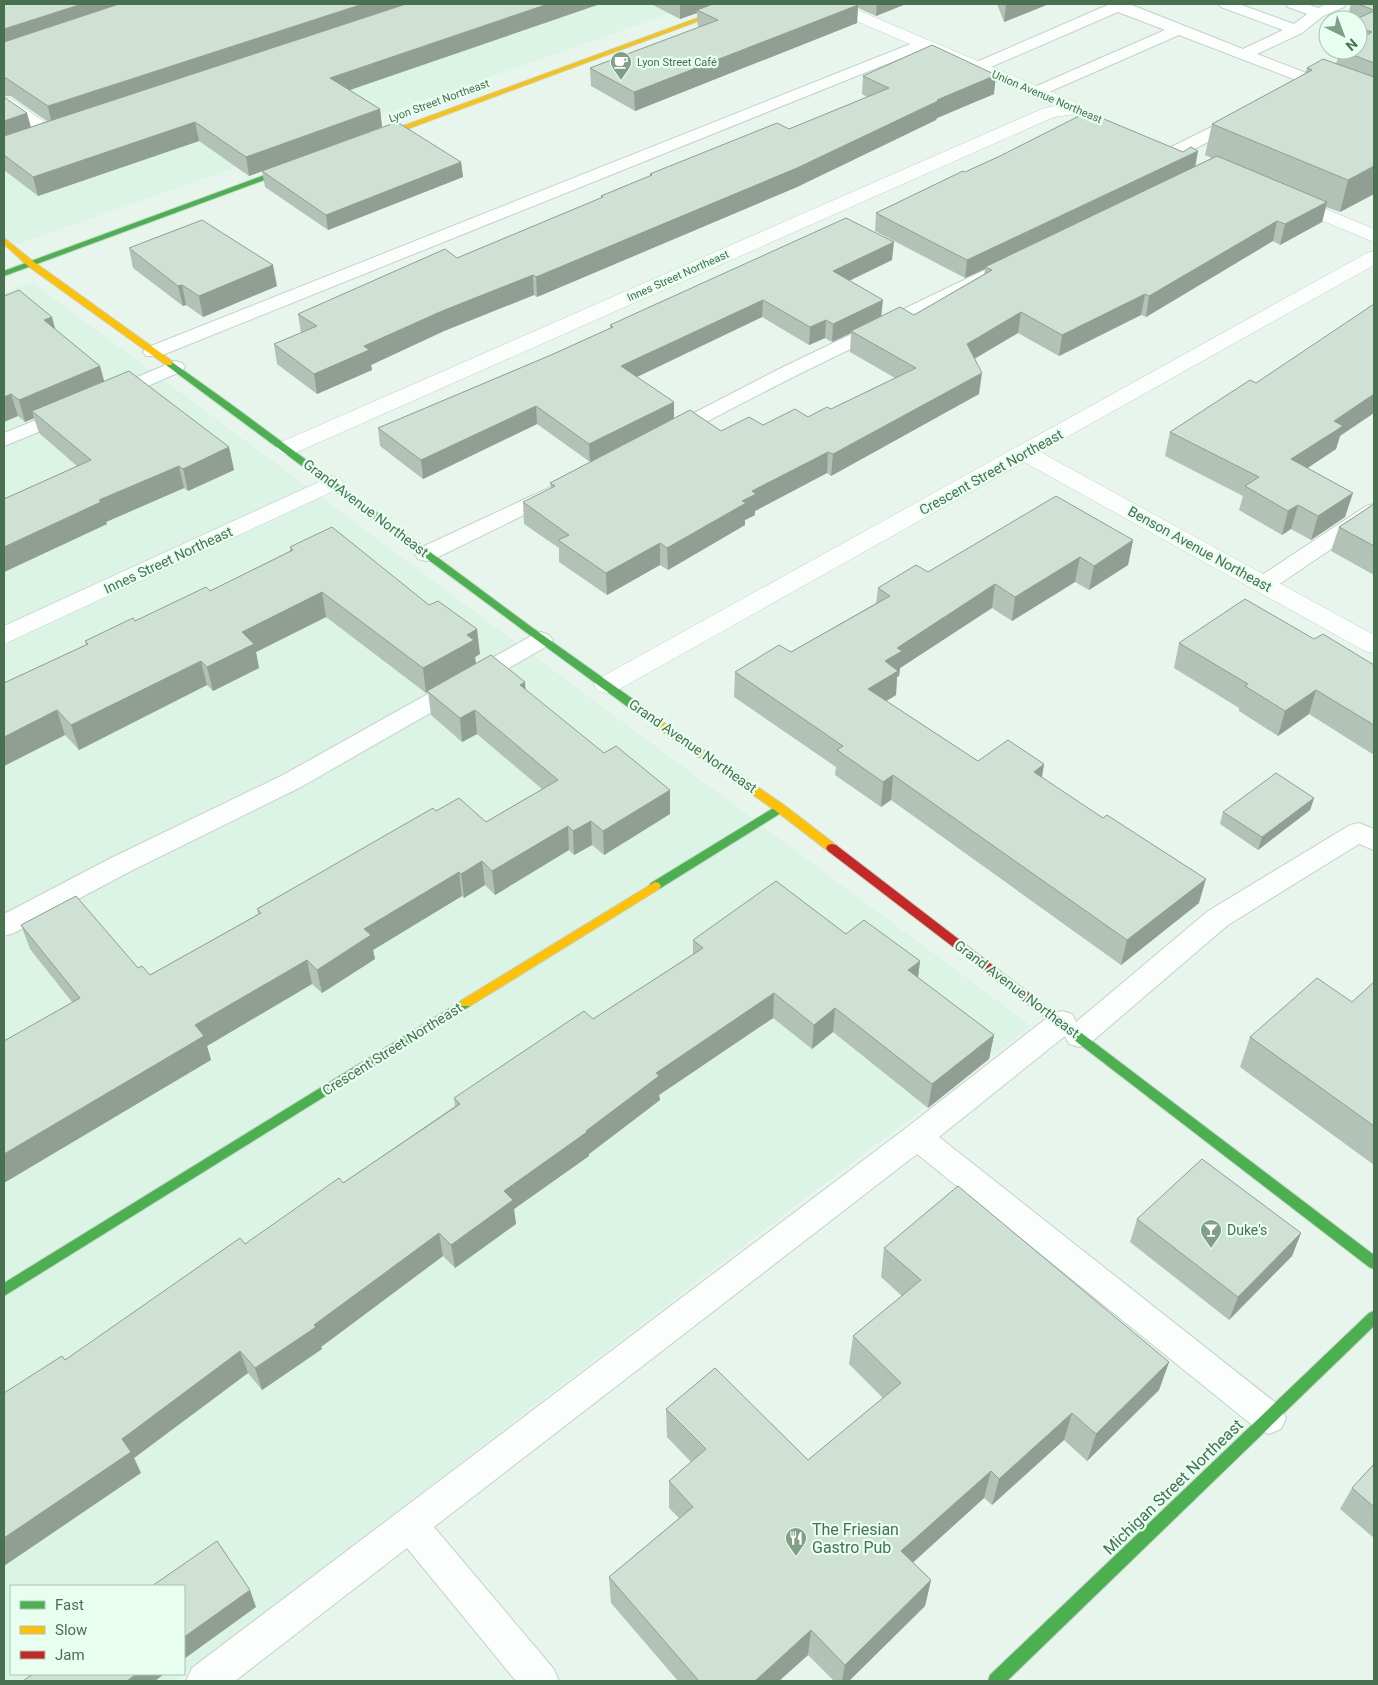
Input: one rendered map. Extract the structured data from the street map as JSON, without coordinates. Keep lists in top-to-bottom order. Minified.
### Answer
{"streets":{"street":["Union Avenue Northeast","Lyon Street Northeast","Innes Street Northeast","Crescent Street Northeast","Grand Avenue Northeast","Benson Avenue Northeast","Michigan Street Northeast"]},"crossings":[["Union Avenue Northeast","Innes Street Northeast"],["Innes Street Northeast","Grand Avenue Northeast"],["Crescent Street Northeast","Grand Avenue Northeast"],["Crescent Street Northeast","Benson Avenue Northeast"]],"places":{"cafe":["Lyon Street Café"],"bar":["Duke's"],"restaurant":["The Friesian Gastro Pub"]},"legend":["Fast","Slow","Jam"],"north":"bottom right"}
